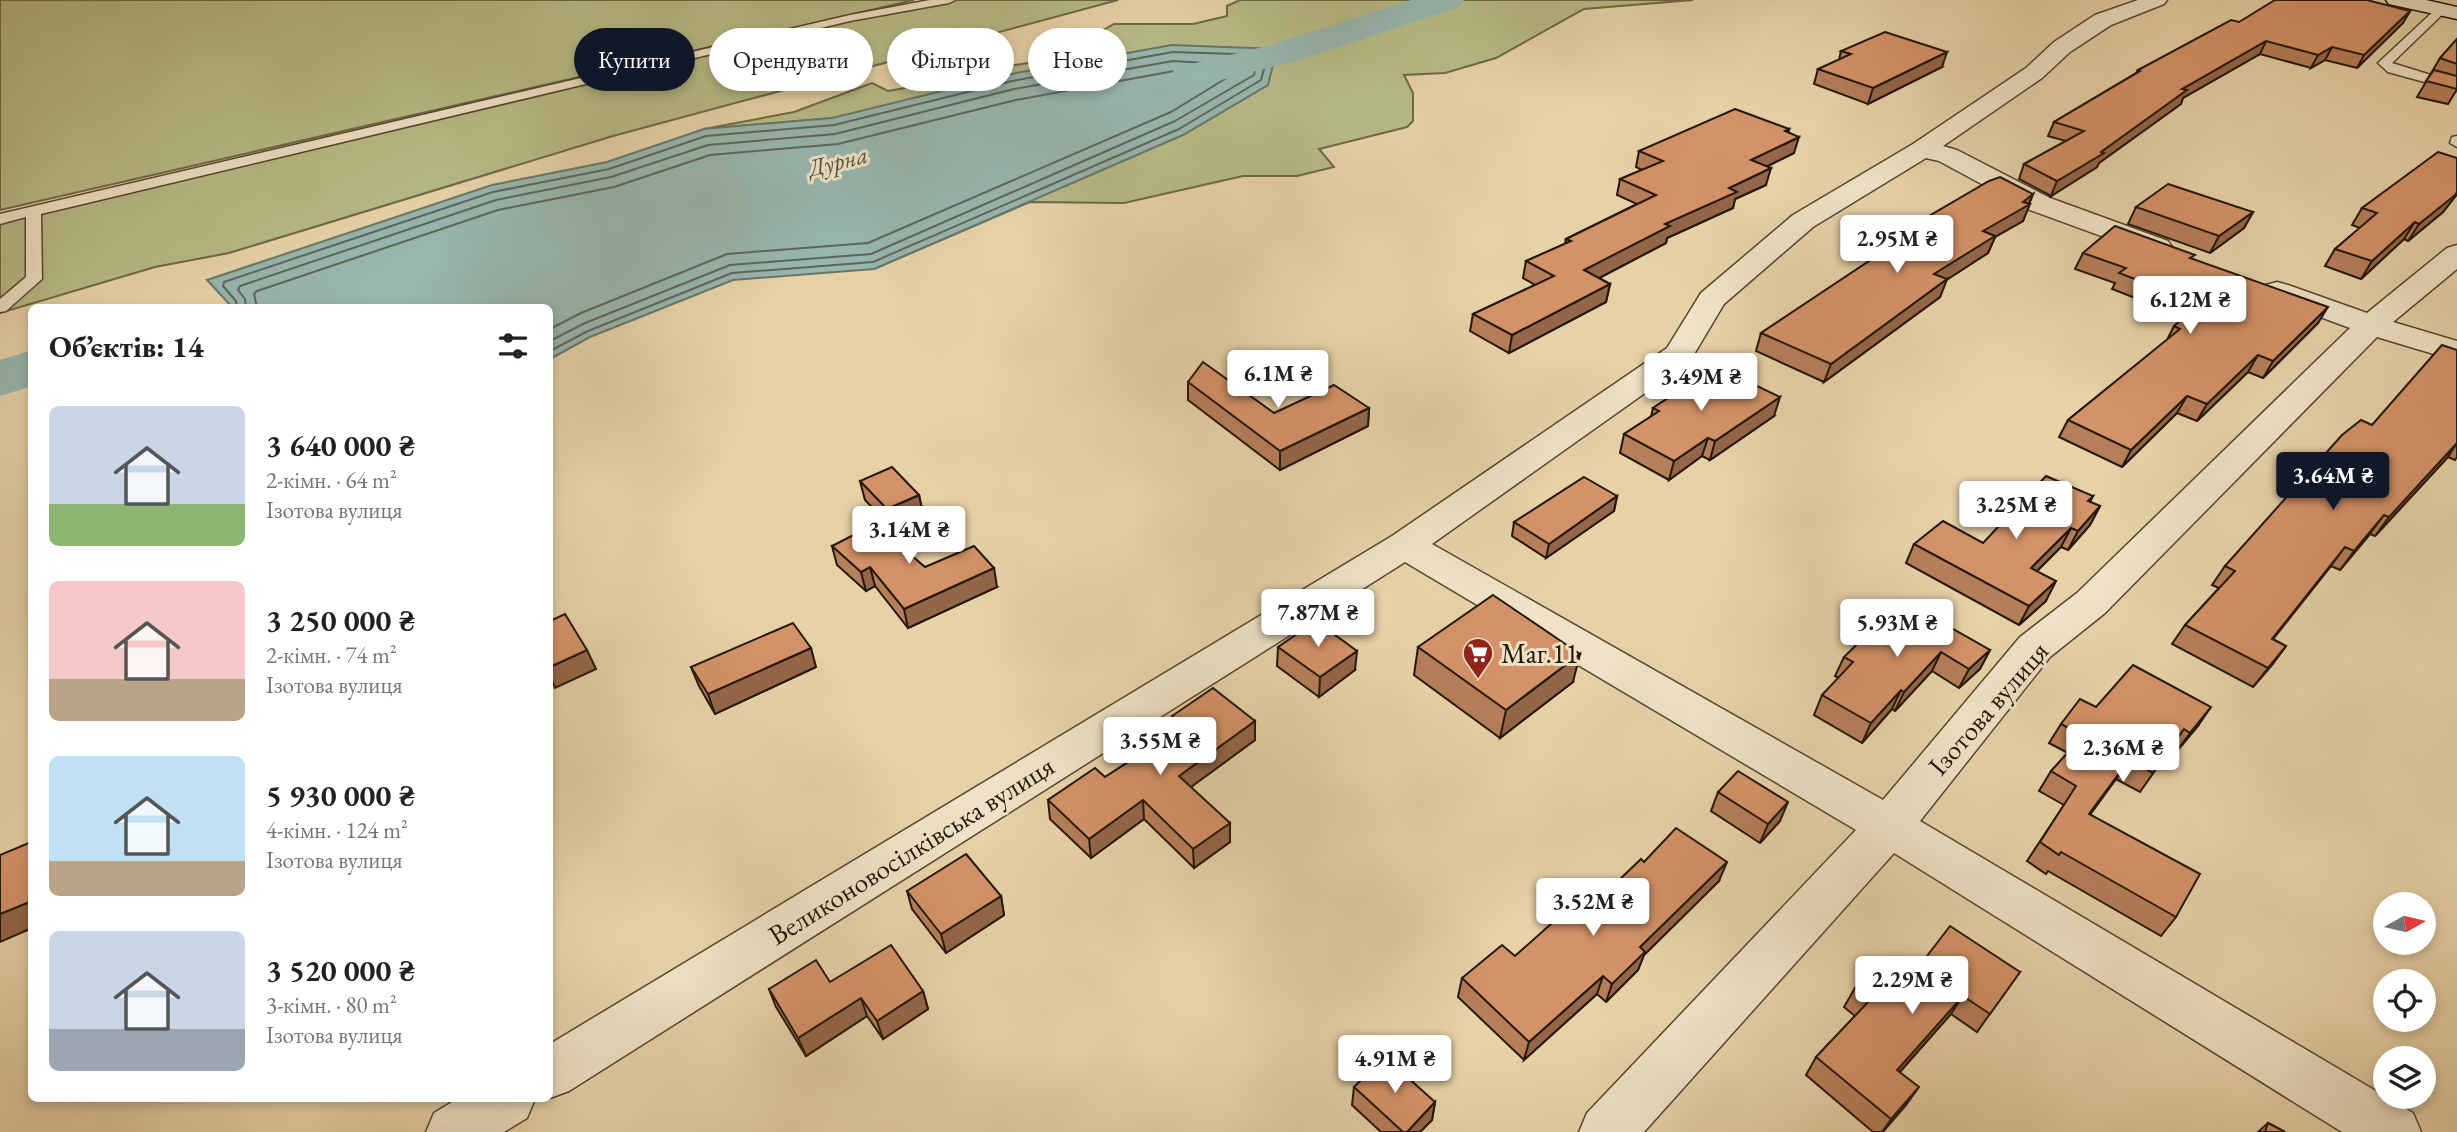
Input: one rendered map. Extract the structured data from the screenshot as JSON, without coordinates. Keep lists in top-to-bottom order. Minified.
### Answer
{"streets":{"street":["Ізотова вулиця","Великоновосілківська вулиця"]},"water":["Дурна"],"places":{"supermarket":["Маг.11"]},"north":"right","page":{"chip":["Купити","Орендувати","Фільтри","Нове"],"price":["2.95M ₴","6.12M ₴","6.1M ₴","3.49M ₴","3.64M ₴","3.25M ₴","3.14M ₴","7.87M ₴","5.93M ₴","3.55M ₴","2.36M ₴","3.52M ₴","2.29M ₴","4.91M ₴"],"heading":"Об’єктів: 14","list":[{"name":"3 640 000 ₴","note":"2-кімн. · 64 m² · Ізотова вулиця"},{"name":"3 250 000 ₴","note":"2-кімн. · 74 m² · Ізотова вулиця"},{"name":"5 930 000 ₴","note":"4-кімн. · 124 m² · Ізотова вулиця"},{"name":"3 520 000 ₴","note":"3-кімн. · 80 m² · Ізотова вулиця"}]}}
